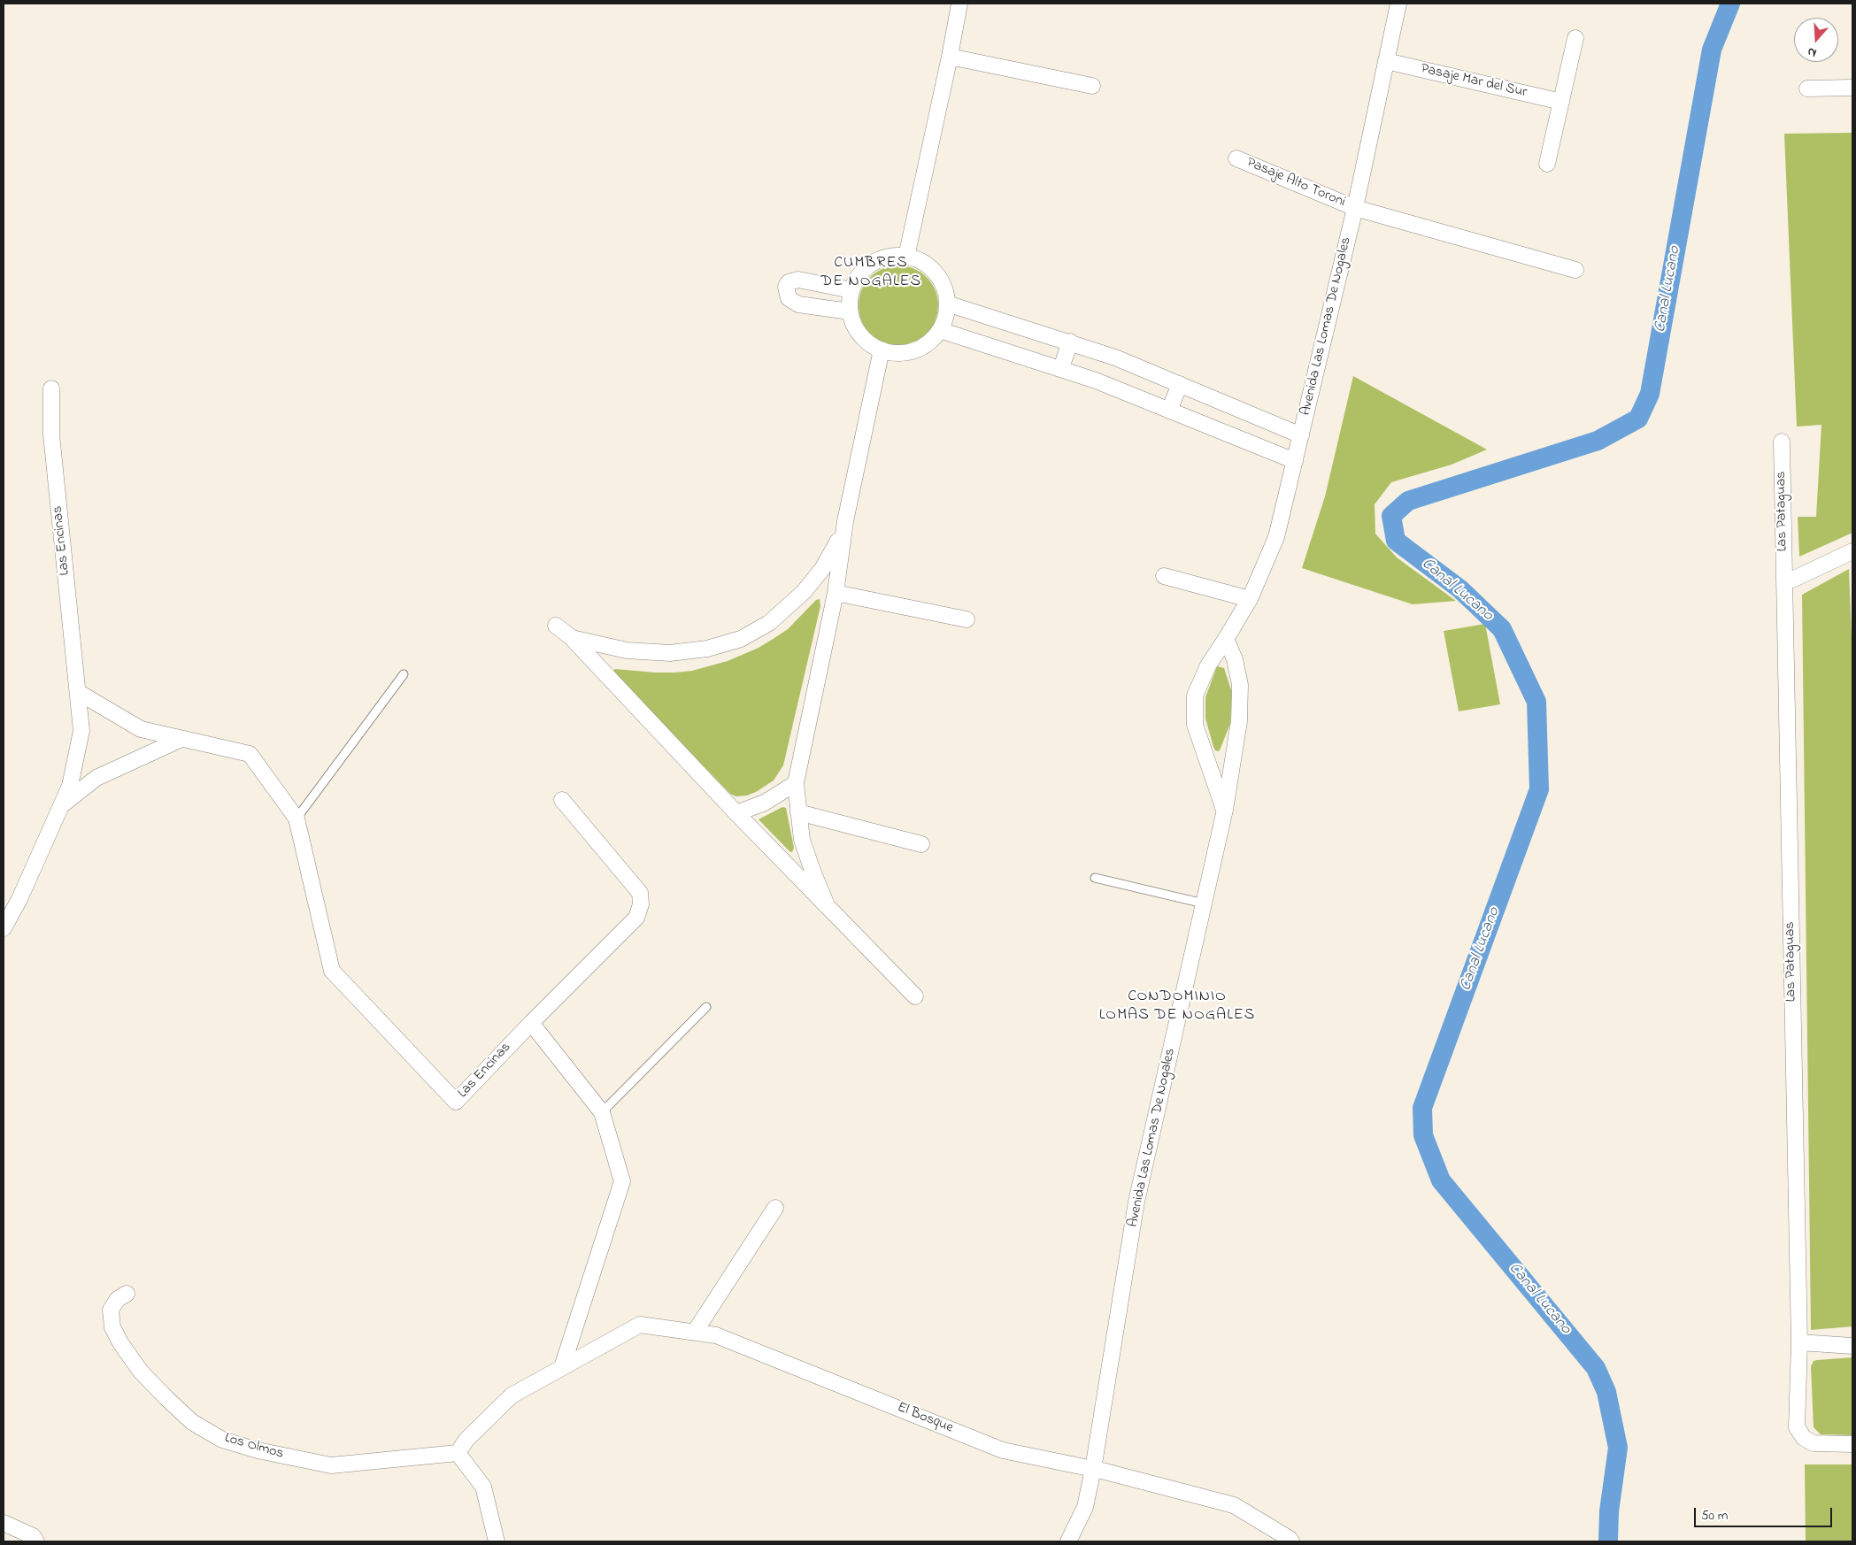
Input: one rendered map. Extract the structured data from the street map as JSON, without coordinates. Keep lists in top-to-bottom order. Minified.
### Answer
{"streets":{"street":["Pasaje Mar del Sur","Pasaje Alto Toroni","Avenida Las Lomas De Nogales","Las Pataguas","Las Encinas","El Bosque","Los Olmos"]},"crossings":[["Pasaje Mar del Sur","Avenida Las Lomas De Nogales"],["Pasaje Alto Toroni","Avenida Las Lomas De Nogales"],["Avenida Las Lomas De Nogales","El Bosque"],["El Bosque","Los Olmos"]],"districts":["CUMBRES DE NOGALES","CONDOMINIO LOMAS DE NOGALES"],"water":["Canal Lucano"],"scale_bar":"50 m","north":"bottom"}
